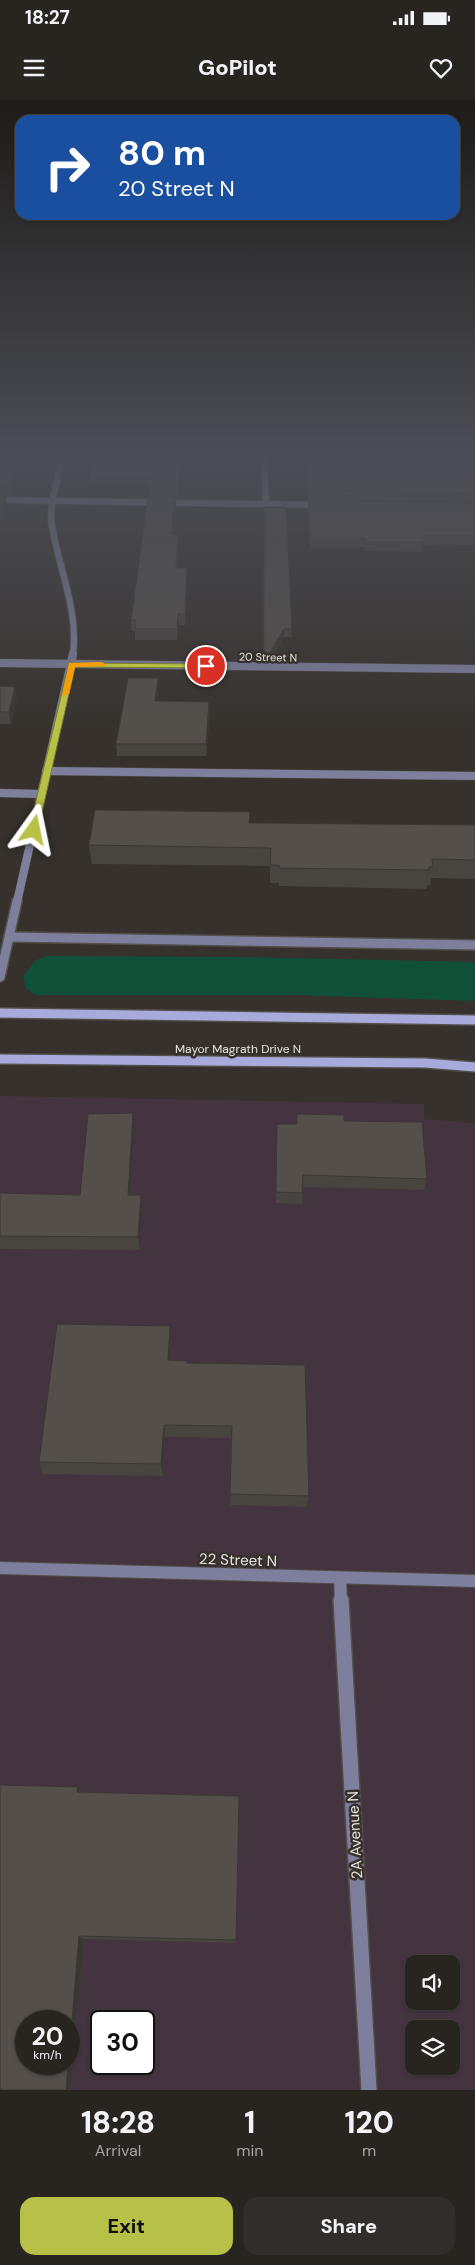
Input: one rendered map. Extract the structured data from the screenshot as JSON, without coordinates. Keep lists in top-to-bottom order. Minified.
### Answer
{"streets":{"main road":["Mayor Magrath Drive N"],"street":["20 Street N","22 Street N","2A Avenue N"]},"crossings":[["22 Street N","2A Avenue N"]],"page":{"status":"18:27","header":"GoPilot","turn":["80 m","20 Street N"],"speed":"20 km/h","limit":"30","eta":["18:28","Arrival","1","min","120","m"],"buttons":["Exit","Share"]}}
